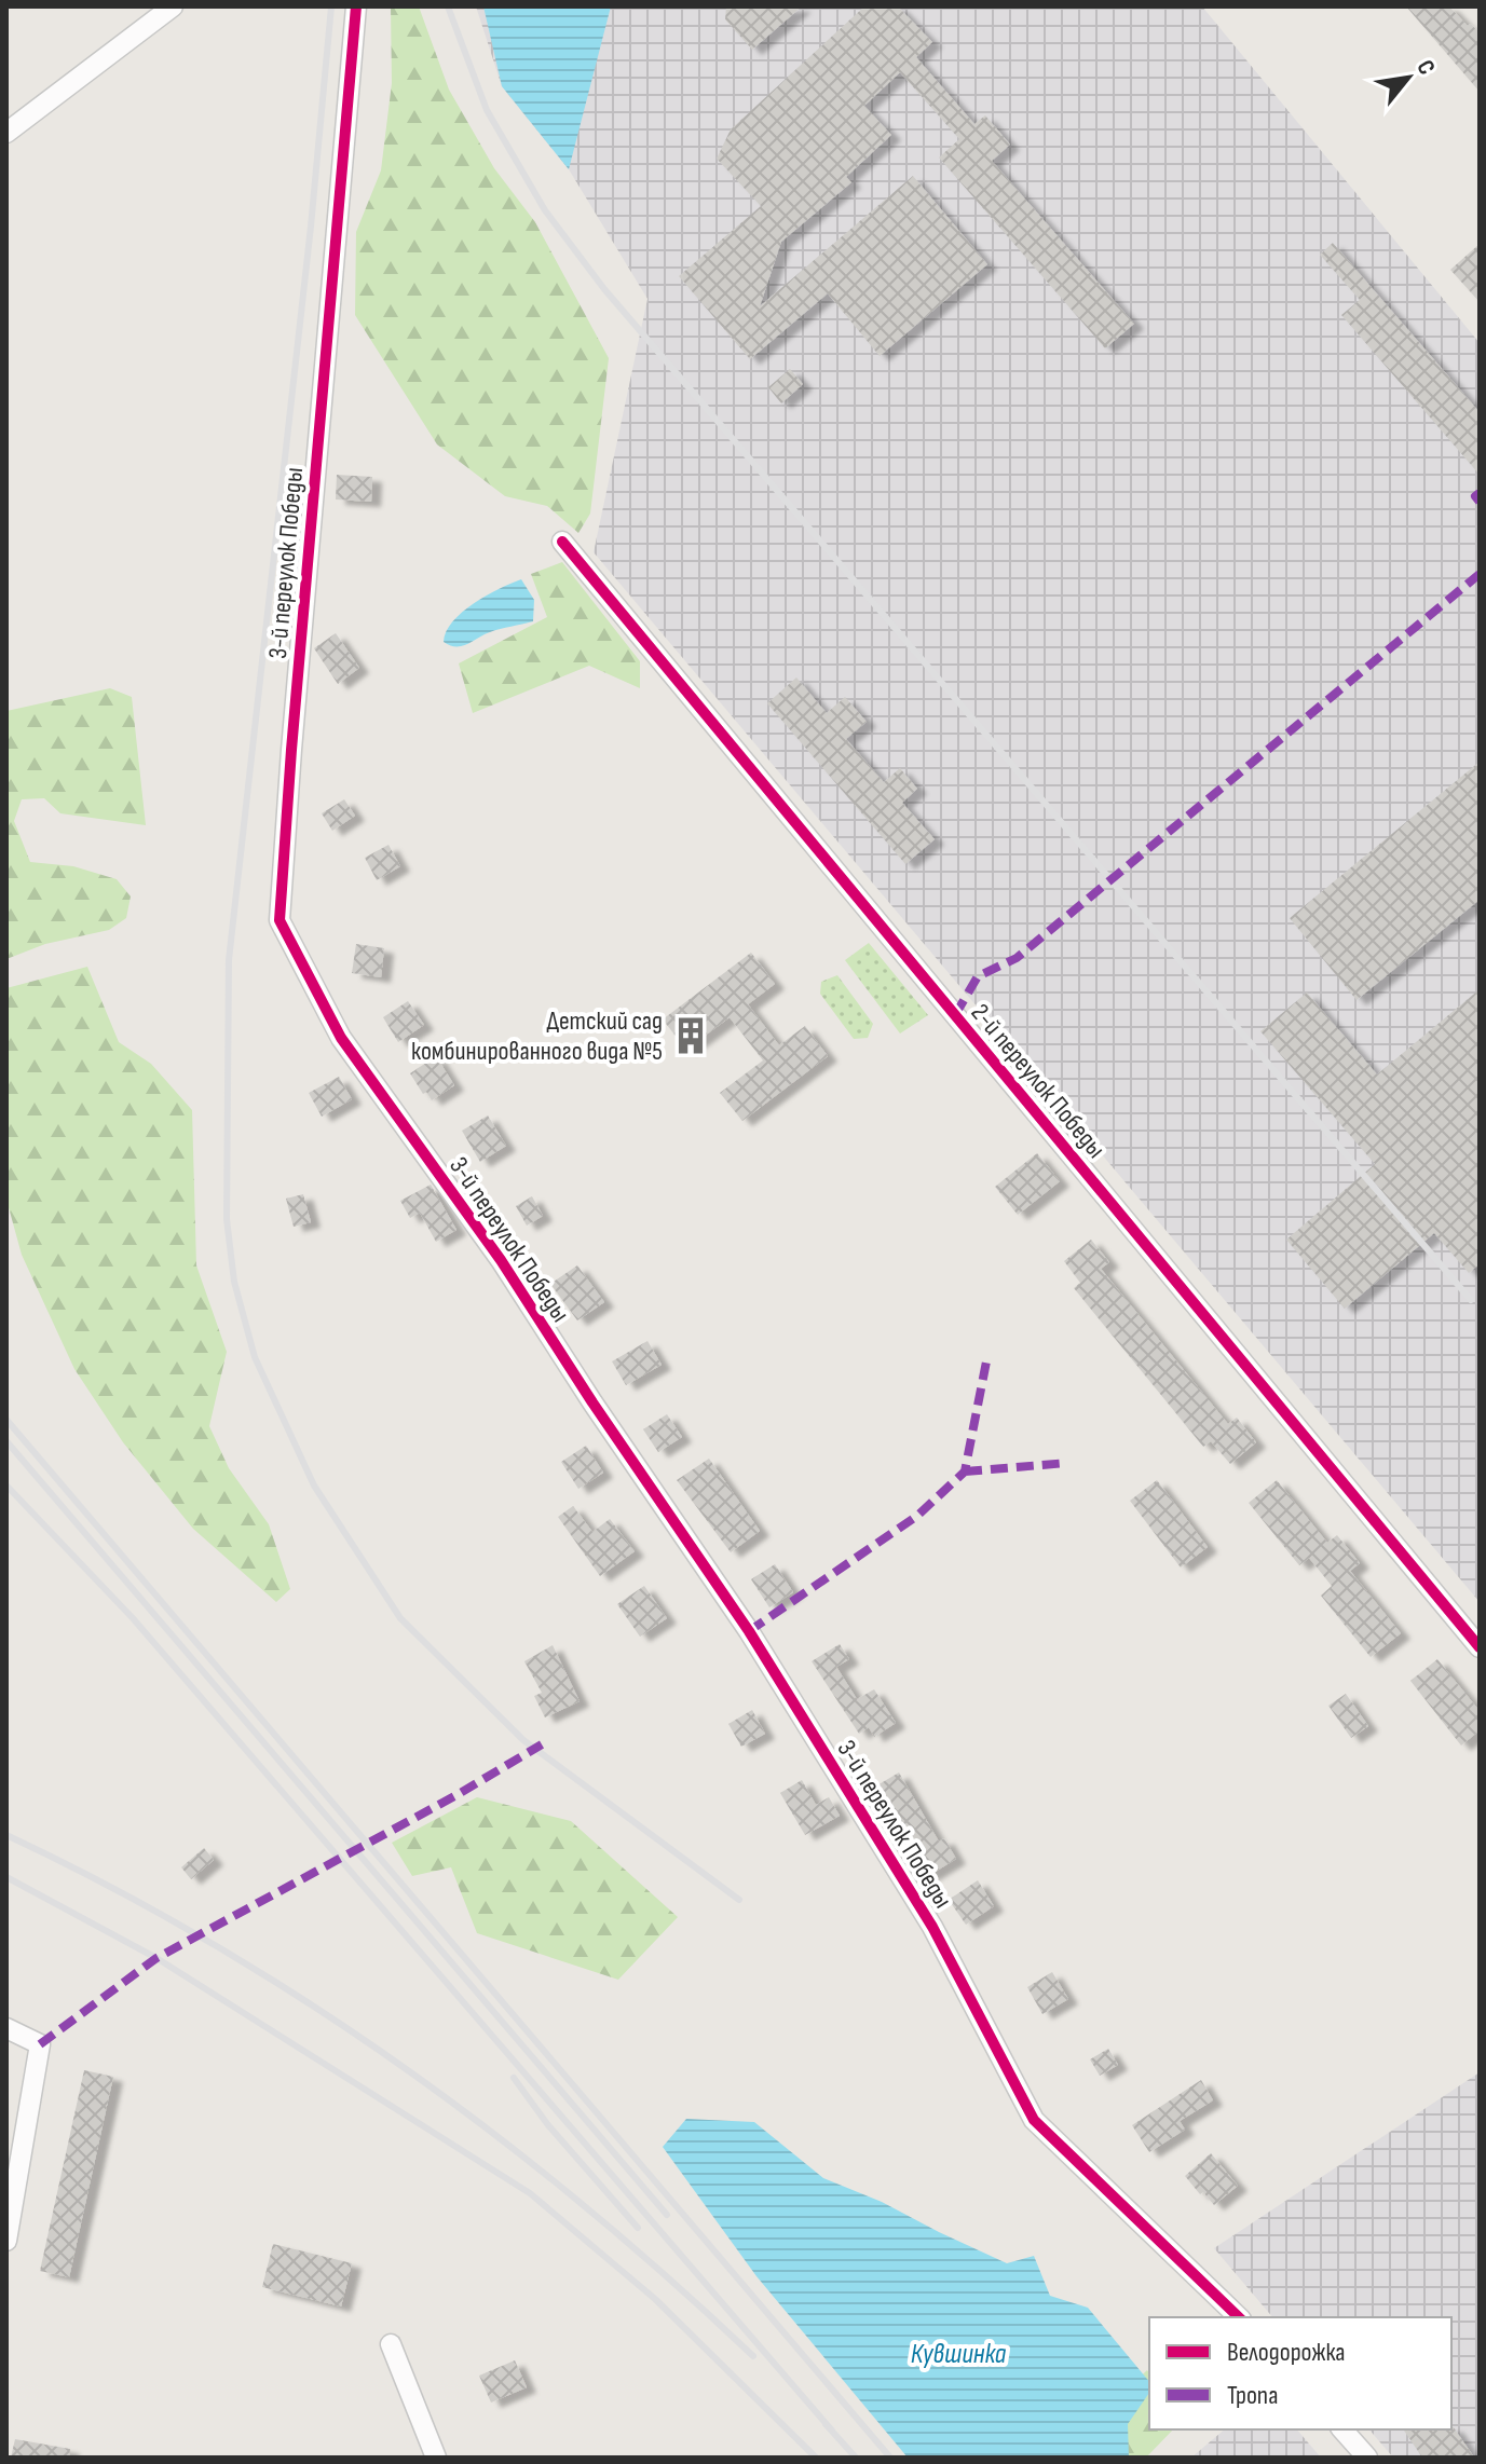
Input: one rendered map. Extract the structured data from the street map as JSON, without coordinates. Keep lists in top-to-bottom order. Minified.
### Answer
{"streets":{"street":["3-й переулок Победы","2-й переулок Победы"]},"water":["Кувшинка"],"places":{"building":["Детский сад комбинированного вида №5"]},"legend":["Велодорожка","Тропа"],"north":"top right"}
